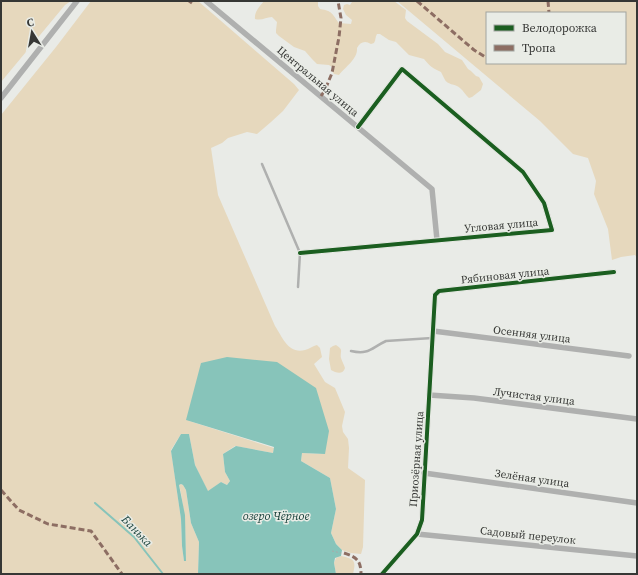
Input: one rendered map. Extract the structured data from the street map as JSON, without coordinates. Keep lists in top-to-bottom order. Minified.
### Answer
{"streets":{"street":["Центральная улица","Угловая улица","Рябиновая улица","Осенняя улица","Лучистая улица","Приозёрная улица","Зелёная улица","Садовый переулок"]},"crossings":[["Центральная улица","Угловая улица"],["Рябиновая улица","Осенняя улица"],["Рябиновая улица","Приозёрная улица"],["Осенняя улица","Приозёрная улица"],["Лучистая улица","Приозёрная улица"],["Приозёрная улица","Зелёная улица"],["Приозёрная улица","Садовый переулок"]],"water":["озеро Чёрное","Банька"],"legend":["Велодорожка","Тропа"],"north":"top"}
